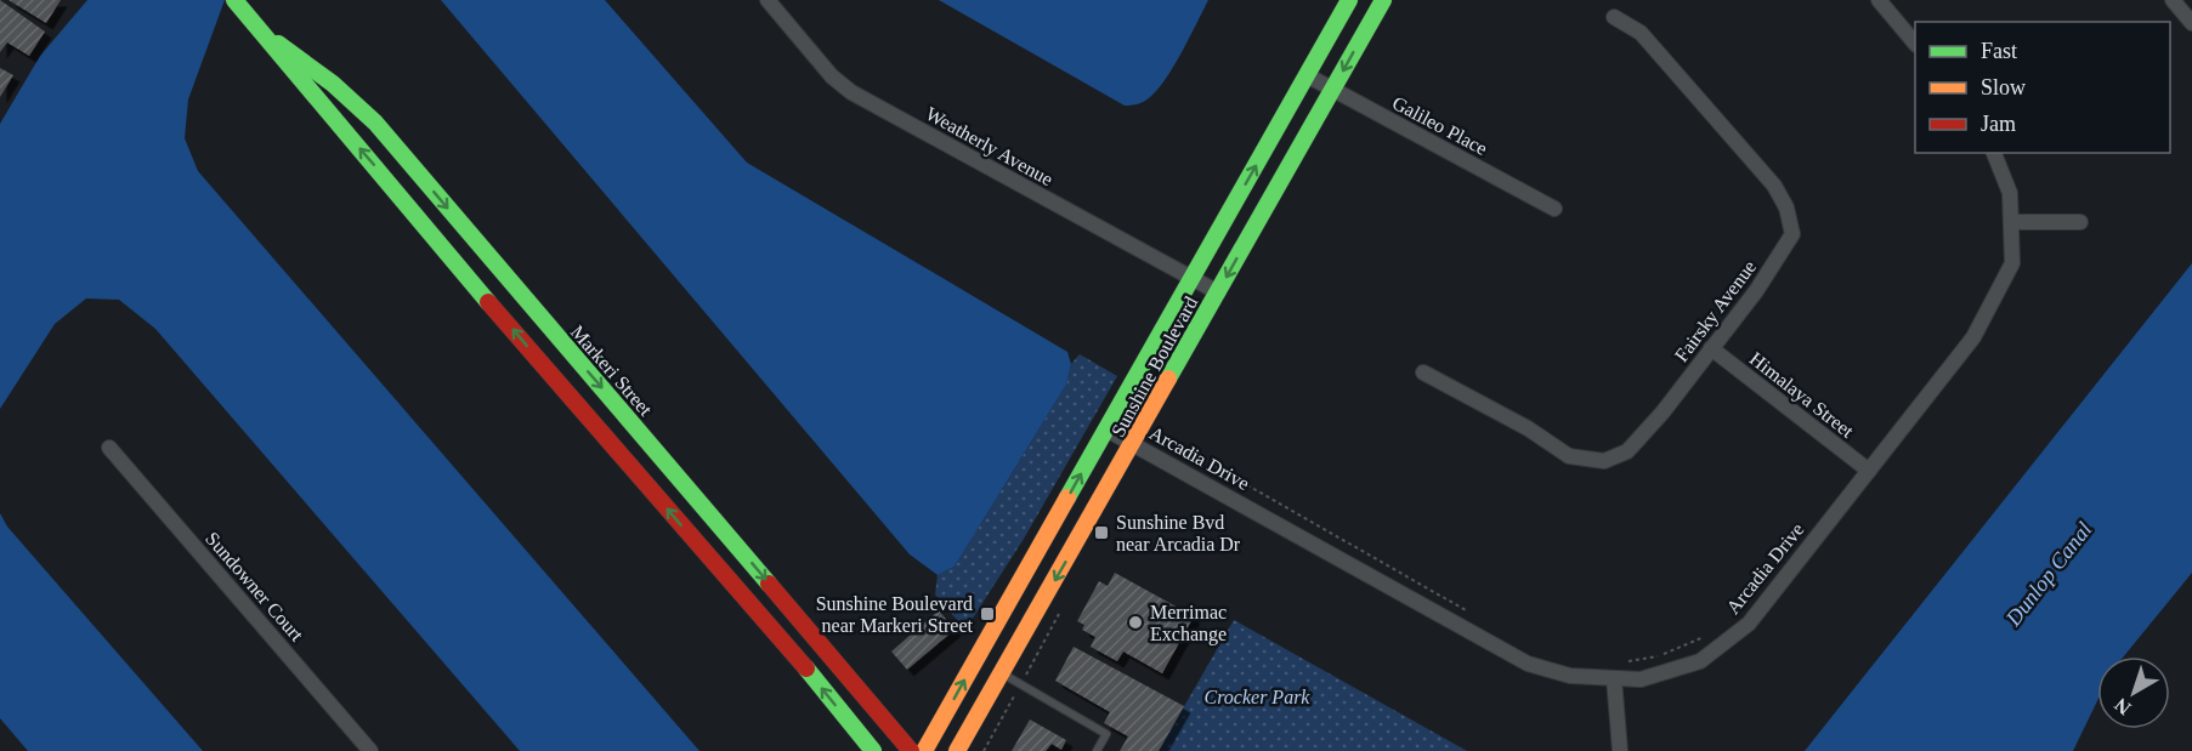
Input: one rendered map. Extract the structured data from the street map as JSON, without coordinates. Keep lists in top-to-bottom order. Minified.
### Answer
{"streets":{"main road":["Sunshine Boulevard","Markeri Street"],"street":["Galileo Place","Weatherly Avenue","Fairsky Avenue","Himalaya Street","Arcadia Drive","Sundowner Court"]},"crossings":[["Galileo Place","Sunshine Boulevard"],["Weatherly Avenue","Sunshine Boulevard"],["Fairsky Avenue","Himalaya Street"],["Sunshine Boulevard","Arcadia Drive"],["Himalaya Street","Arcadia Drive"]],"water":["Dunlop Canal"],"parks":["Crocker Park"],"places":{"transit":["Sunshine Bvd near Arcadia Dr","Sunshine Boulevard near Markeri Street"],"other":["Merrimac Exchange"]},"legend":["Fast","Slow","Jam"],"north":"bottom left"}
